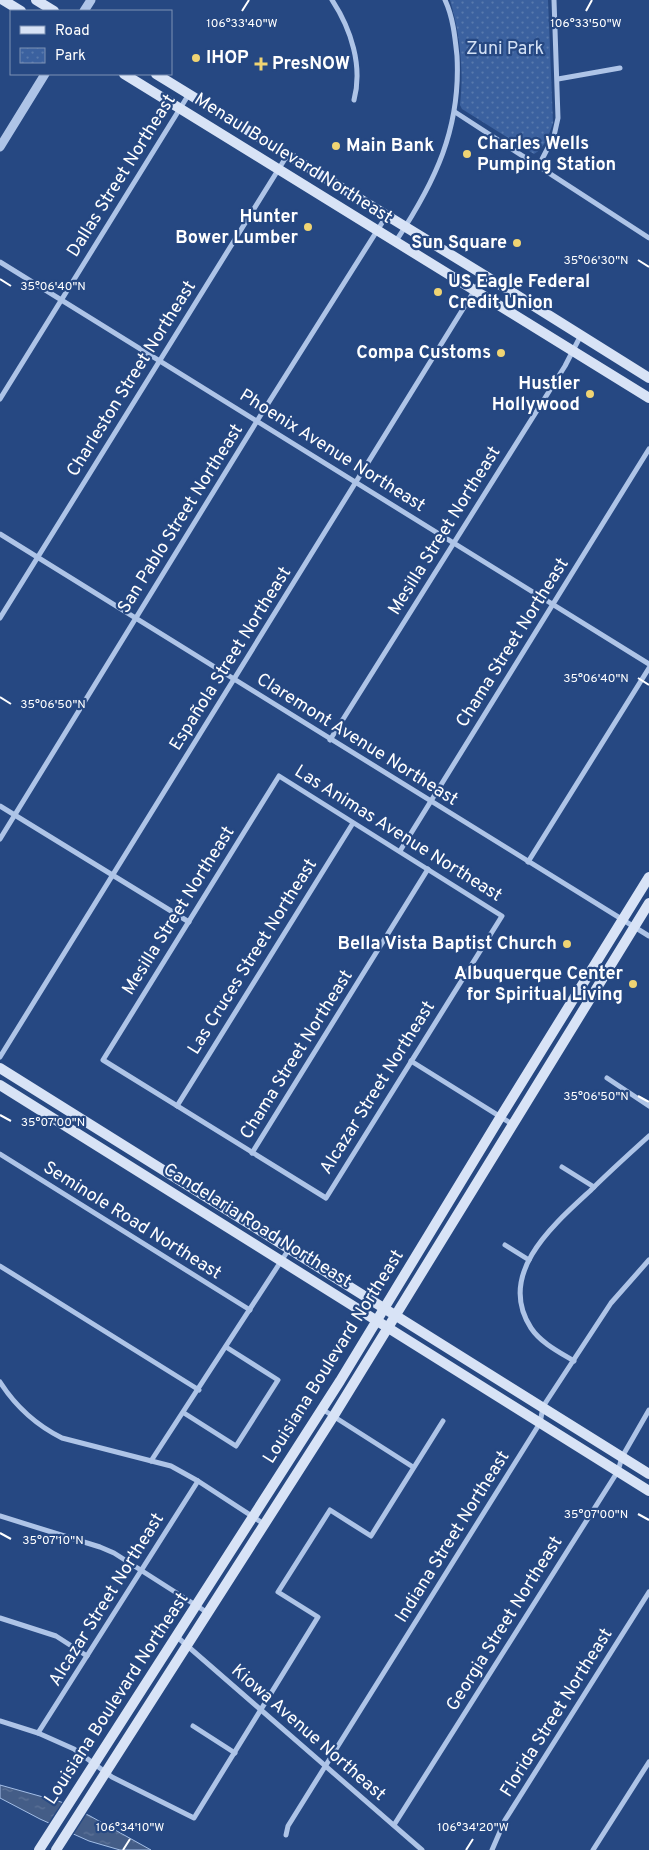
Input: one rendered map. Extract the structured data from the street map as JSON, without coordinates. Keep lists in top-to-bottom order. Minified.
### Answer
{"streets":{"main road":["Menaul Boulevard Northeast","Candelaria Road Northeast","Louisiana Boulevard Northeast"],"street":["Dallas Street Northeast","Charleston Street Northeast","Phoenix Avenue Northeast","San Pablo Street Northeast","Mesilla Street Northeast","Chama Street Northeast","Española Street Northeast","Claremont Avenue Northeast","Las Animas Avenue Northeast","Las Cruces Street Northeast","Alcazar Street Northeast","Seminole Road Northeast","Indiana Street Northeast","Georgia Street Northeast","Florida Street Northeast","Kiowa Avenue Northeast"]},"crossings":[["Menaul Boulevard Northeast","Dallas Street Northeast"],["Menaul Boulevard Northeast","Charleston Street Northeast"],["Menaul Boulevard Northeast","San Pablo Street Northeast"],["Menaul Boulevard Northeast","Mesilla Street Northeast"],["Menaul Boulevard Northeast","Española Street Northeast"],["Dallas Street Northeast","Phoenix Avenue Northeast"],["Charleston Street Northeast","Phoenix Avenue Northeast"],["Charleston Street Northeast","Claremont Avenue Northeast"],["Phoenix Avenue Northeast","San Pablo Street Northeast"],["Phoenix Avenue Northeast","Mesilla Street Northeast"],["Phoenix Avenue Northeast","Chama Street Northeast"],["Phoenix Avenue Northeast","Española Street Northeast"],["San Pablo Street Northeast","Claremont Avenue Northeast"],["Mesilla Street Northeast","Claremont Avenue Northeast"],["Mesilla Street Northeast","Las Animas Avenue Northeast"],["Mesilla Street Northeast","Las Cruces Street Northeast"],["Chama Street Northeast","Claremont Avenue Northeast"],["Chama Street Northeast","Las Animas Avenue Northeast"],["Chama Street Northeast","Alcazar Street Northeast"],["Española Street Northeast","Claremont Avenue Northeast"],["Claremont Avenue Northeast","Louisiana Boulevard Northeast"],["Las Animas Avenue Northeast","Las Cruces Street Northeast"],["Las Animas Avenue Northeast","Alcazar Street Northeast"],["Candelaria Road Northeast","Louisiana Boulevard Northeast"],["Candelaria Road Northeast","Indiana Street Northeast"],["Candelaria Road Northeast","Georgia Street Northeast"],["Louisiana Boulevard Northeast","Kiowa Avenue Northeast"],["Indiana Street Northeast","Kiowa Avenue Northeast"],["Georgia Street Northeast","Kiowa Avenue Northeast"]],"parks":["Zuni Park"],"places":{"other":["IHOP","Main Bank","Charles Wells Pumping Station","Hunter Bower Lumber","Sun Square","US Eagle Federal Credit Union","Compa Customs","Hustler Hollywood","Bella Vista Baptist Church","Albuquerque Center for Spiritual Living"],"health":["PresNOW"]},"legend":["Road","Park"],"coordinates":["106°33'40\"W","106°33'50\"W","35°06'30\"N","35°06'40\"N","35°06'50\"N","35°07'00\"N","35°07'10\"N","106°34'10\"W","106°34'20\"W"]}
